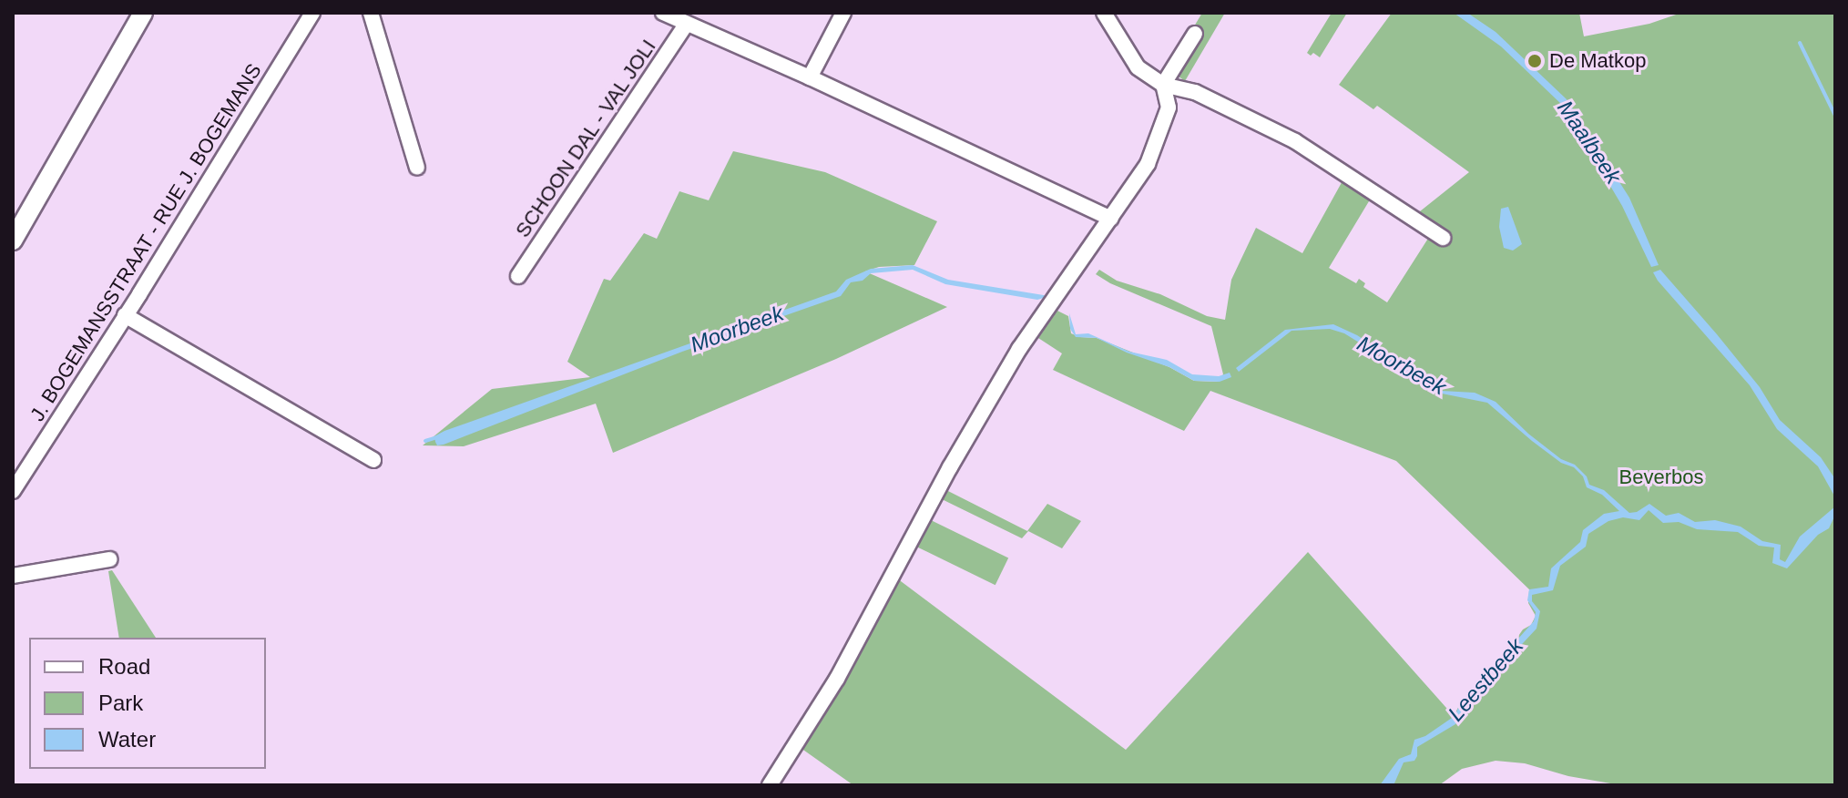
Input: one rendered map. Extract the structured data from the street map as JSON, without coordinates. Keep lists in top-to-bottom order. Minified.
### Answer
{"streets":{"street":["SCHOON DAL - VAL JOLI","J. BOGEMANSSTRAAT - RUE J. BOGEMANS"]},"water":["Maalbeek","Moorbeek","Leestbeek"],"parks":["Beverbos"],"places":["De Matkop"],"legend":["Road","Park","Water"]}
